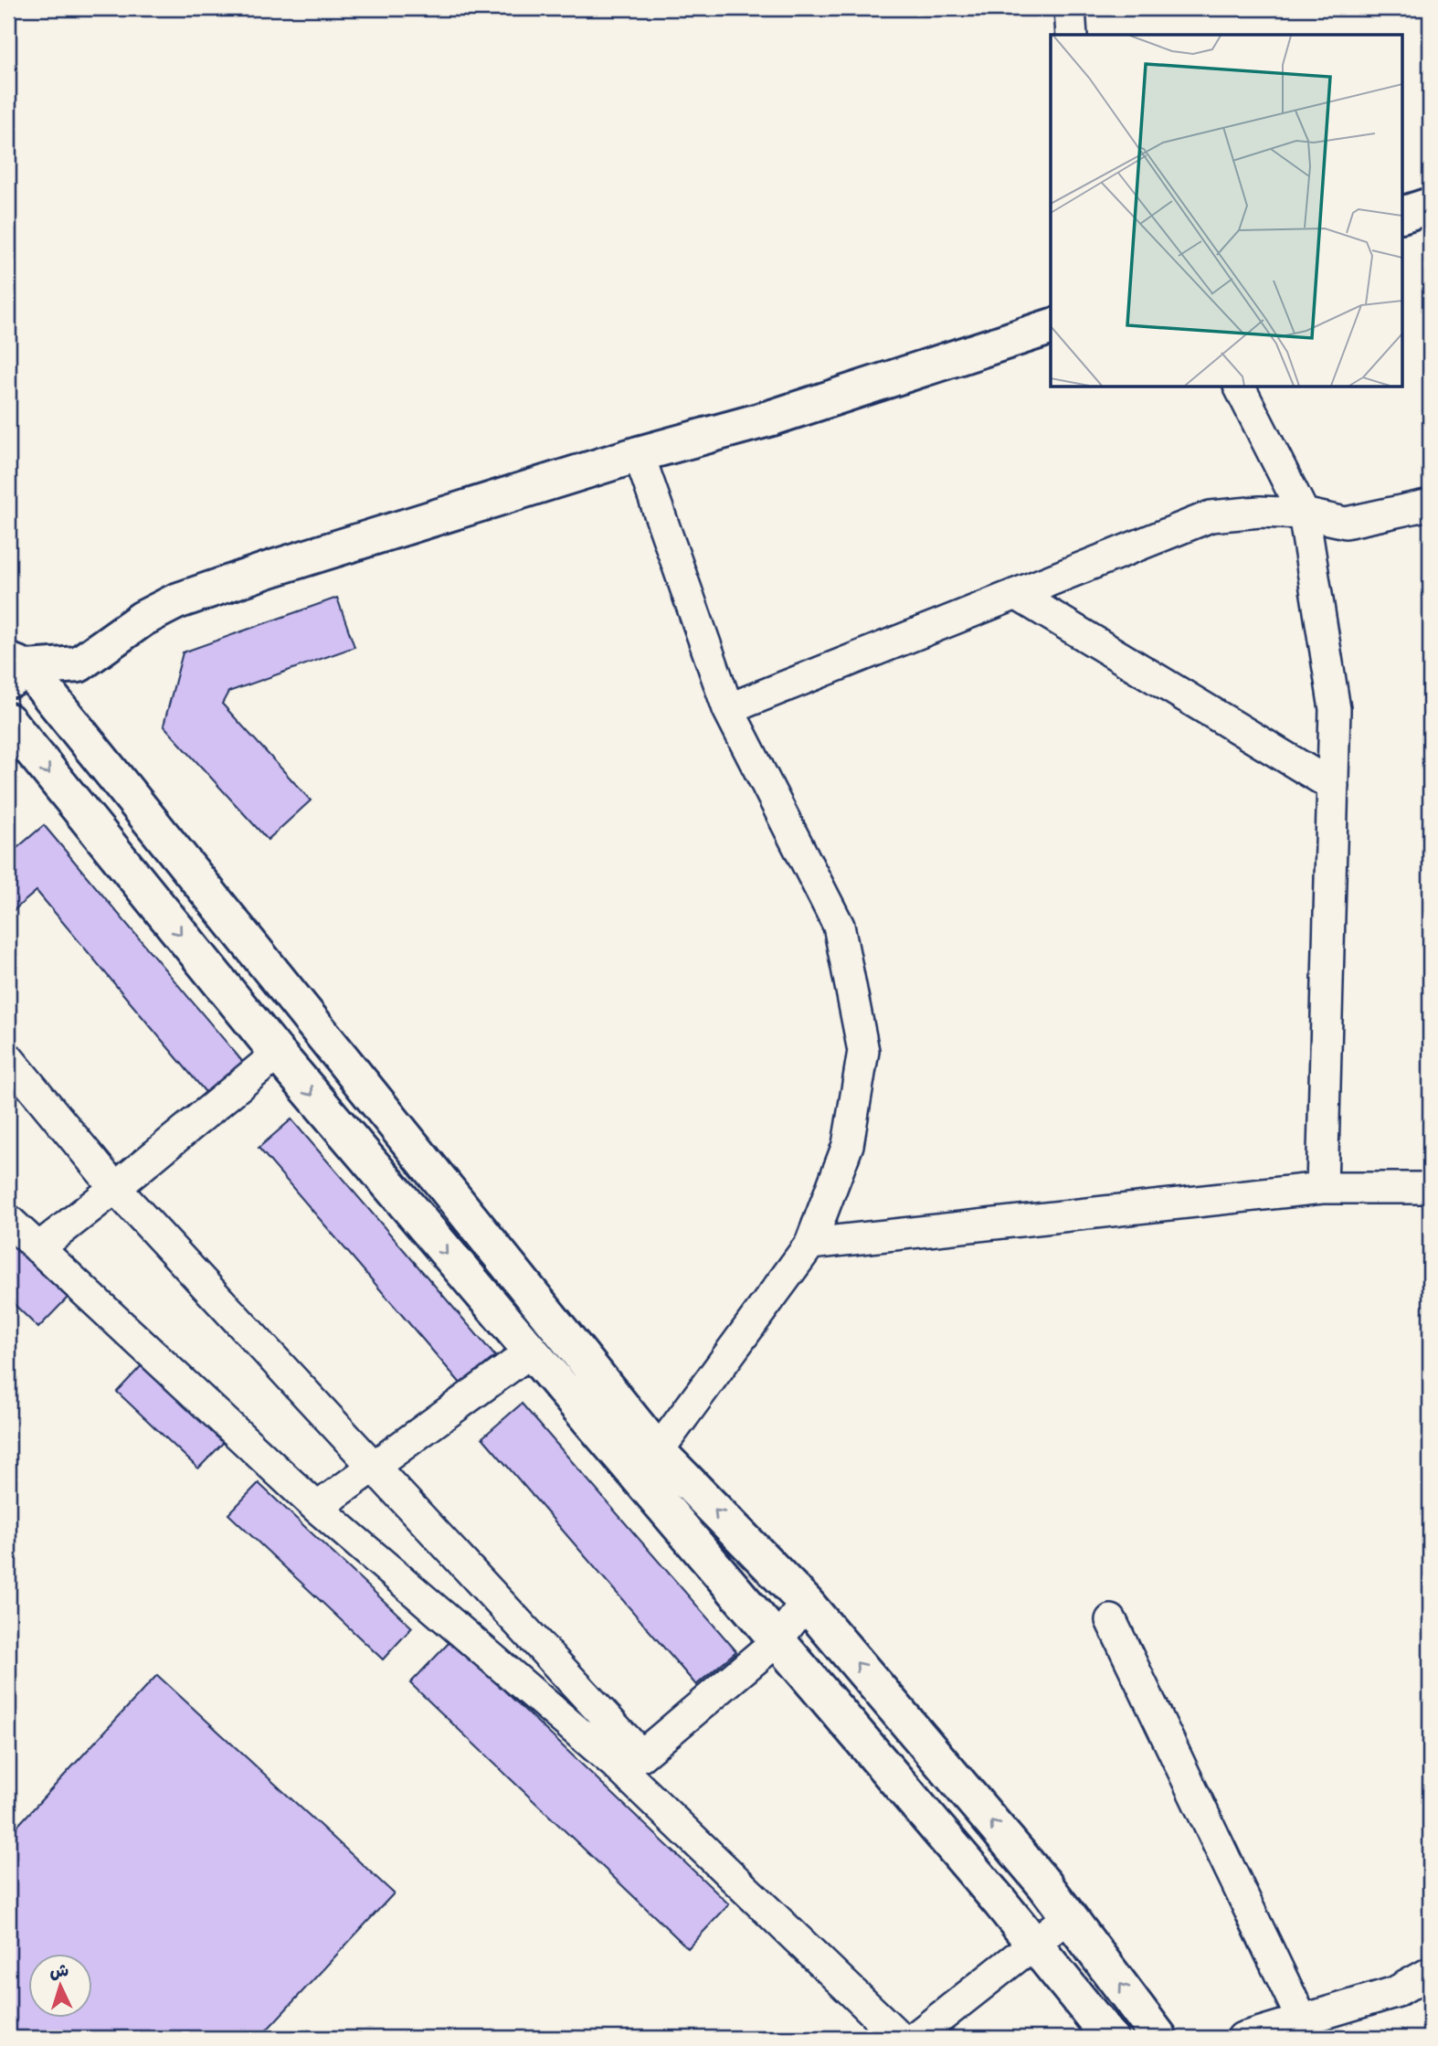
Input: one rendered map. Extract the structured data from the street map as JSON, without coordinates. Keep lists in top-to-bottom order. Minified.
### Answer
{"north":"top"}
